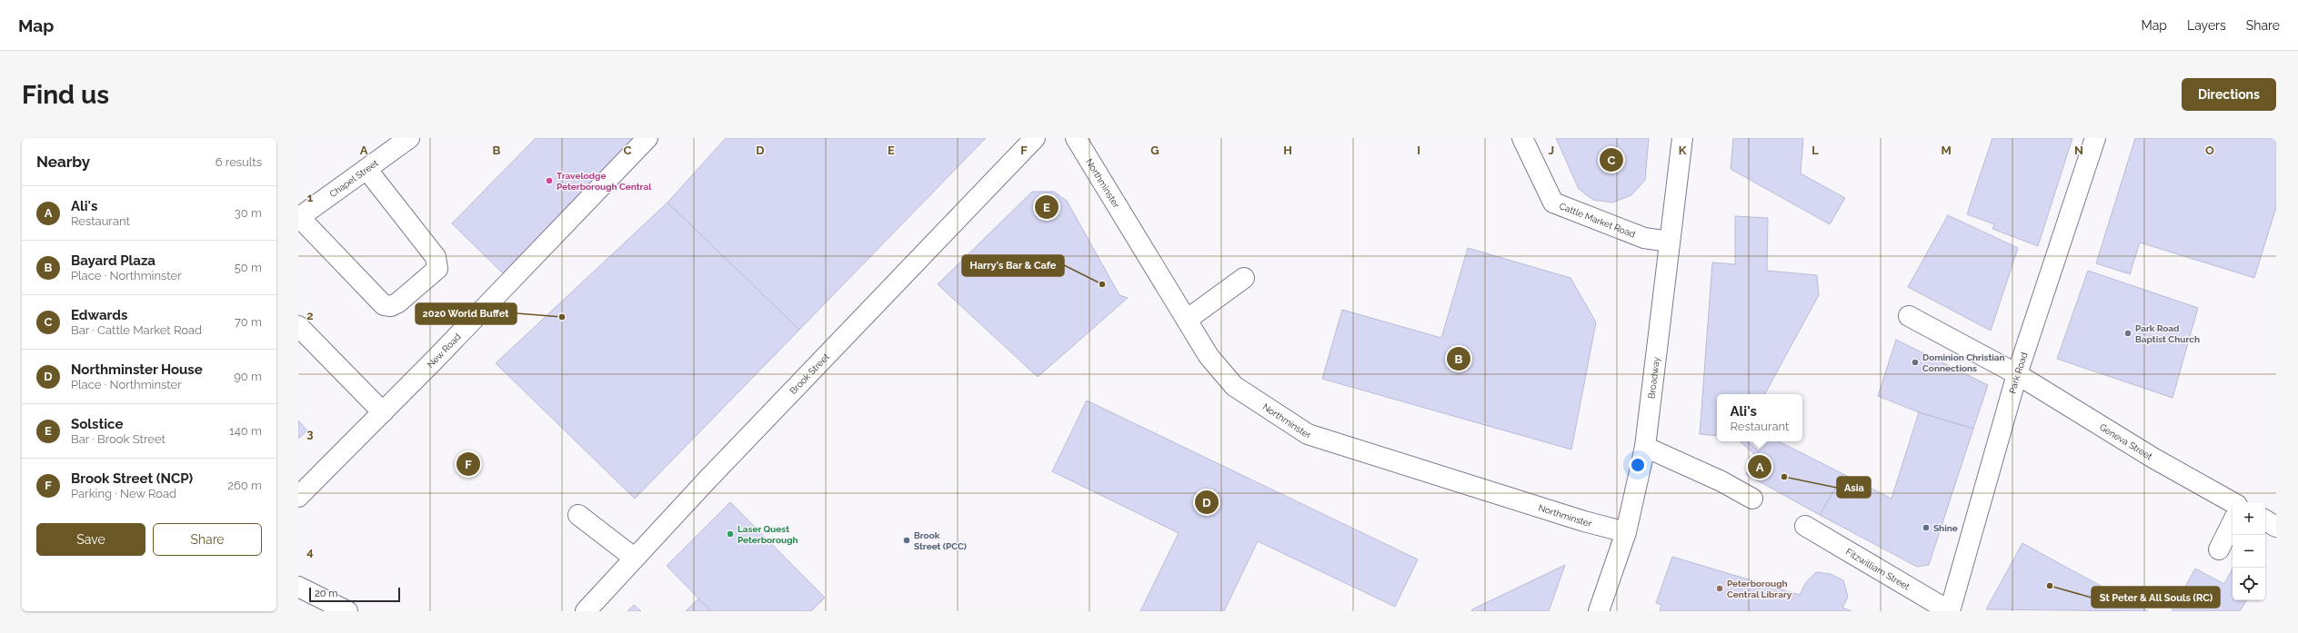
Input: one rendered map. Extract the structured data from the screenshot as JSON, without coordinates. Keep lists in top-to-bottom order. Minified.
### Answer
{"streets":{"street":["Chapel Street","Northminster","Cattle Market Road","New Road","Park Road","Brook Street","Broadway","Geneva Street","Fitzwilliam Street"]},"crossings":[["Northminster","Broadway"],["Cattle Market Road","Broadway"],["Park Road","Geneva Street"],["Park Road","Fitzwilliam Street"]],"places":["Travelodge Peterborough Central","Harry's Bar & Cafe","2020 World Buffet","Park Road Baptist Church","Dominion Christian Connections","Asia","Shine","Laser Quest Peterborough","Brook Street (PCC)","St Peter & All Souls (RC)","Peterborough Central Library"],"scale_bar":"20 m","page":{"header":"Map","nav":["Map","Layers","Share"],"buttons":["Directions",["Save","Share"]],"title":"Find us","heading":["Nearby","6 results"],"pins":["C","E","B","F","A","D"],"list":[{"mark":"A","name":"Ali's","note":"Restaurant","value":"30 m"},{"mark":"B","name":"Bayard Plaza","note":"Place · Northminster","value":"50 m"},{"mark":"C","name":"Edwards","note":"Bar · Cattle Market Road","value":"70 m"},{"mark":"D","name":"Northminster House","note":"Place · Northminster","value":"90 m"},{"mark":"E","name":"Solstice","note":"Bar · Brook Street","value":"140 m"},{"mark":"F","name":"Brook Street (NCP)","note":"Parking · New Road","value":"260 m"}],"popup":["Ali's","Restaurant"],"map_buttons":["+","−"],"scale":"20 m"},"grid":{"columns":["A","B","C","D","E","F","G","H","I","J","K","L","M","N","O"],"rows":["1","2","3","4"]}}
